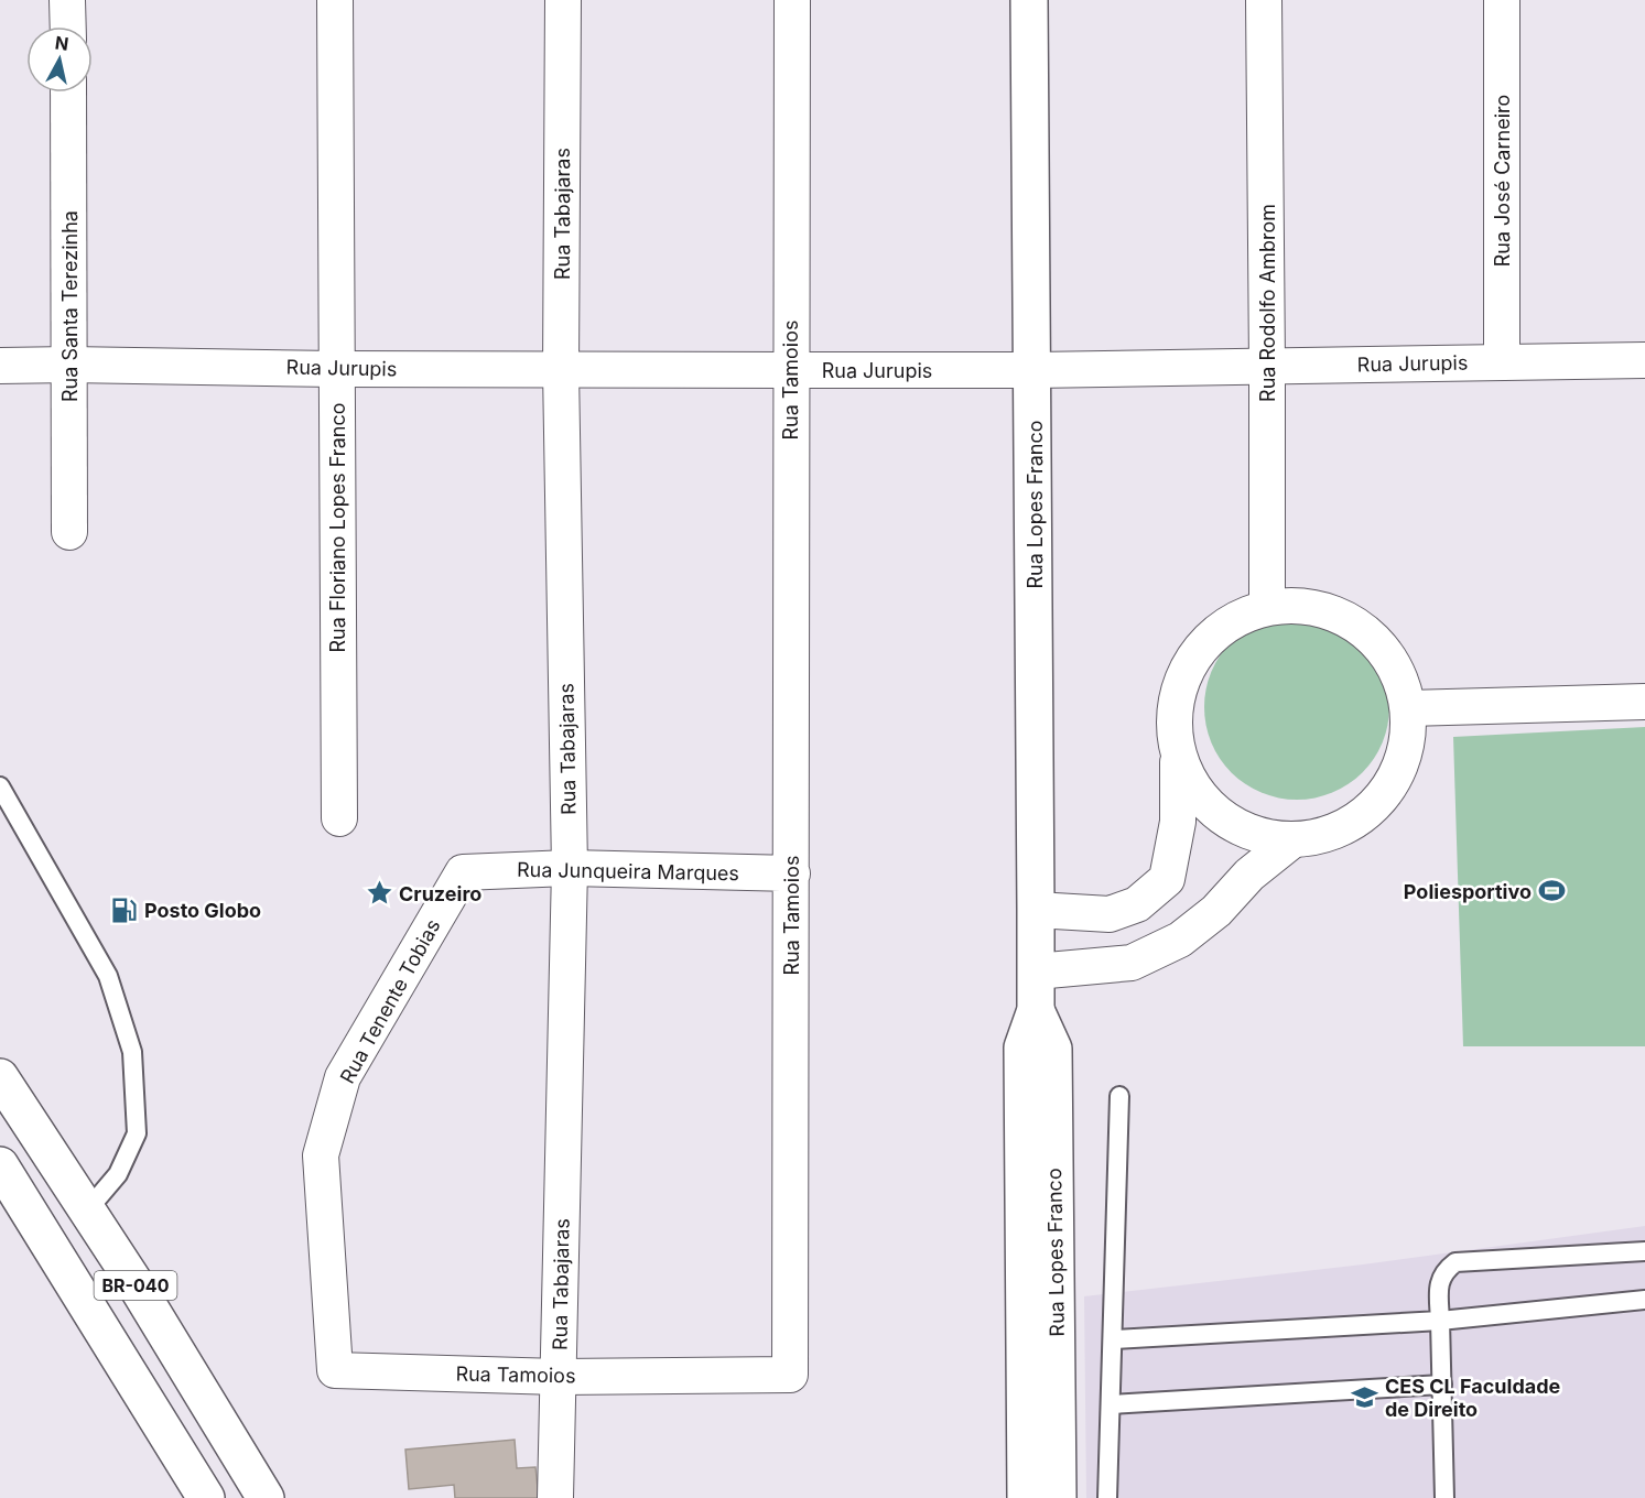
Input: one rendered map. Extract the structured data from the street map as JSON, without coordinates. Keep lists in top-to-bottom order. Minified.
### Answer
{"streets":{"main road":["Rua Lopes Franco","BR-040"],"street":["Rua José Carneiro","Rua Tabajaras","Rua Rodolfo Ambrom","Rua Santa Terezinha","Rua Jurupis","Rua Tamoios","Rua Floriano Lopes Franco","Rua Junqueira Marques","Rua Tenente Tobias"]},"crossings":[["Rua José Carneiro","Rua Jurupis"],["Rua Tabajaras","Rua Jurupis"],["Rua Tabajaras","Rua Tamoios"],["Rua Tabajaras","Rua Junqueira Marques"],["Rua Rodolfo Ambrom","Rua Jurupis"],["Rua Santa Terezinha","Rua Jurupis"],["Rua Jurupis","Rua Tamoios"],["Rua Jurupis","Rua Lopes Franco"],["Rua Jurupis","Rua Floriano Lopes Franco"],["Rua Tamoios","Rua Junqueira Marques"],["Rua Tamoios","Rua Tenente Tobias"],["Rua Junqueira Marques","Rua Tenente Tobias"]],"places":{"sports":["Poliesportivo"],"place":["Cruzeiro"],"fuel station":["Posto Globo"],"school or university":["CES CL Faculdade de Direito"]},"north":"top"}
